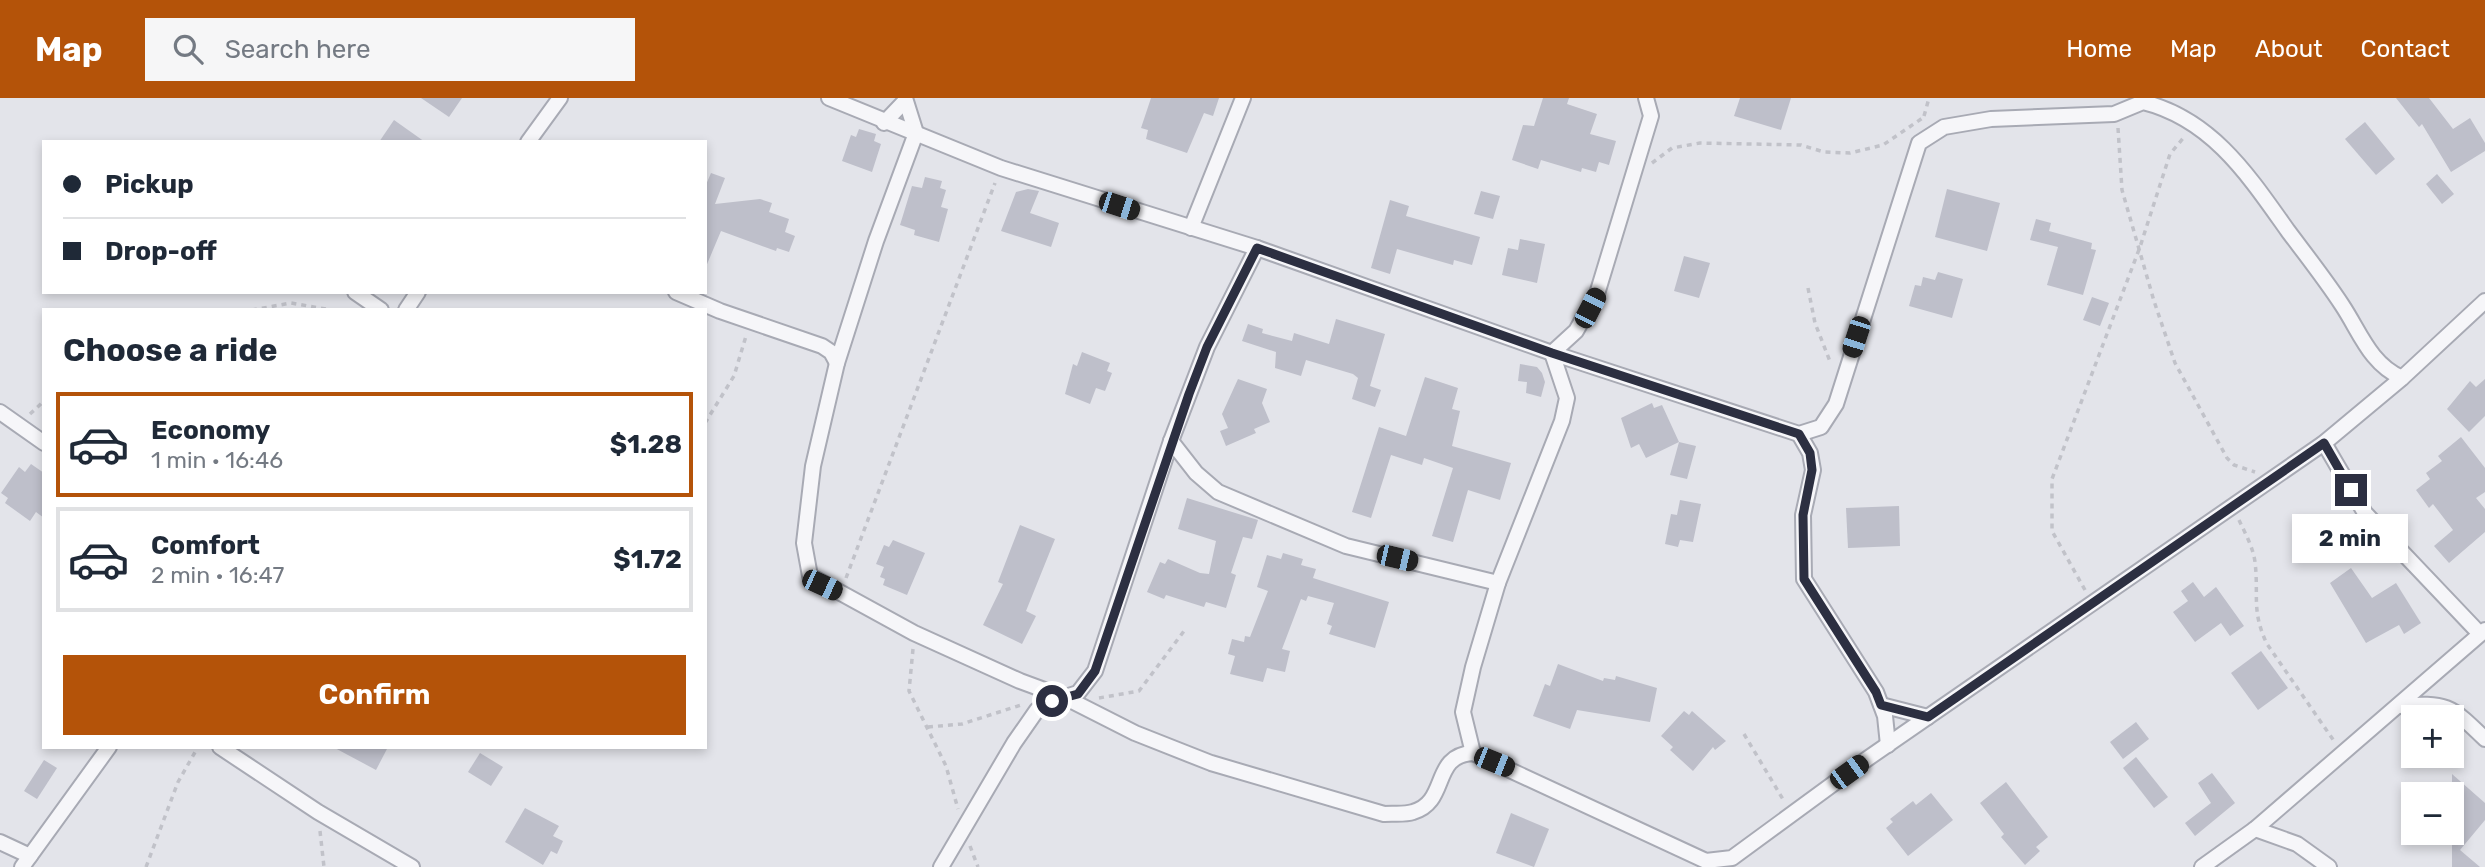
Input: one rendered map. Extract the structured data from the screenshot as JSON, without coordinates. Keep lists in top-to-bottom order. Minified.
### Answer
{"page":{"header":"Map","search":"Search here","nav":["Home","Map","About","Contact"],"banner":["Pickup","Drop-off"],"heading":"Choose a ride","list":[{"name":"Economy","note":"1 min · 16:46","value":"$1.28"},{"name":"Comfort","note":"2 min · 16:47","value":"$1.72"}],"bubble":"2 min","buttons":"Confirm","map_buttons":["+","−"]}}
